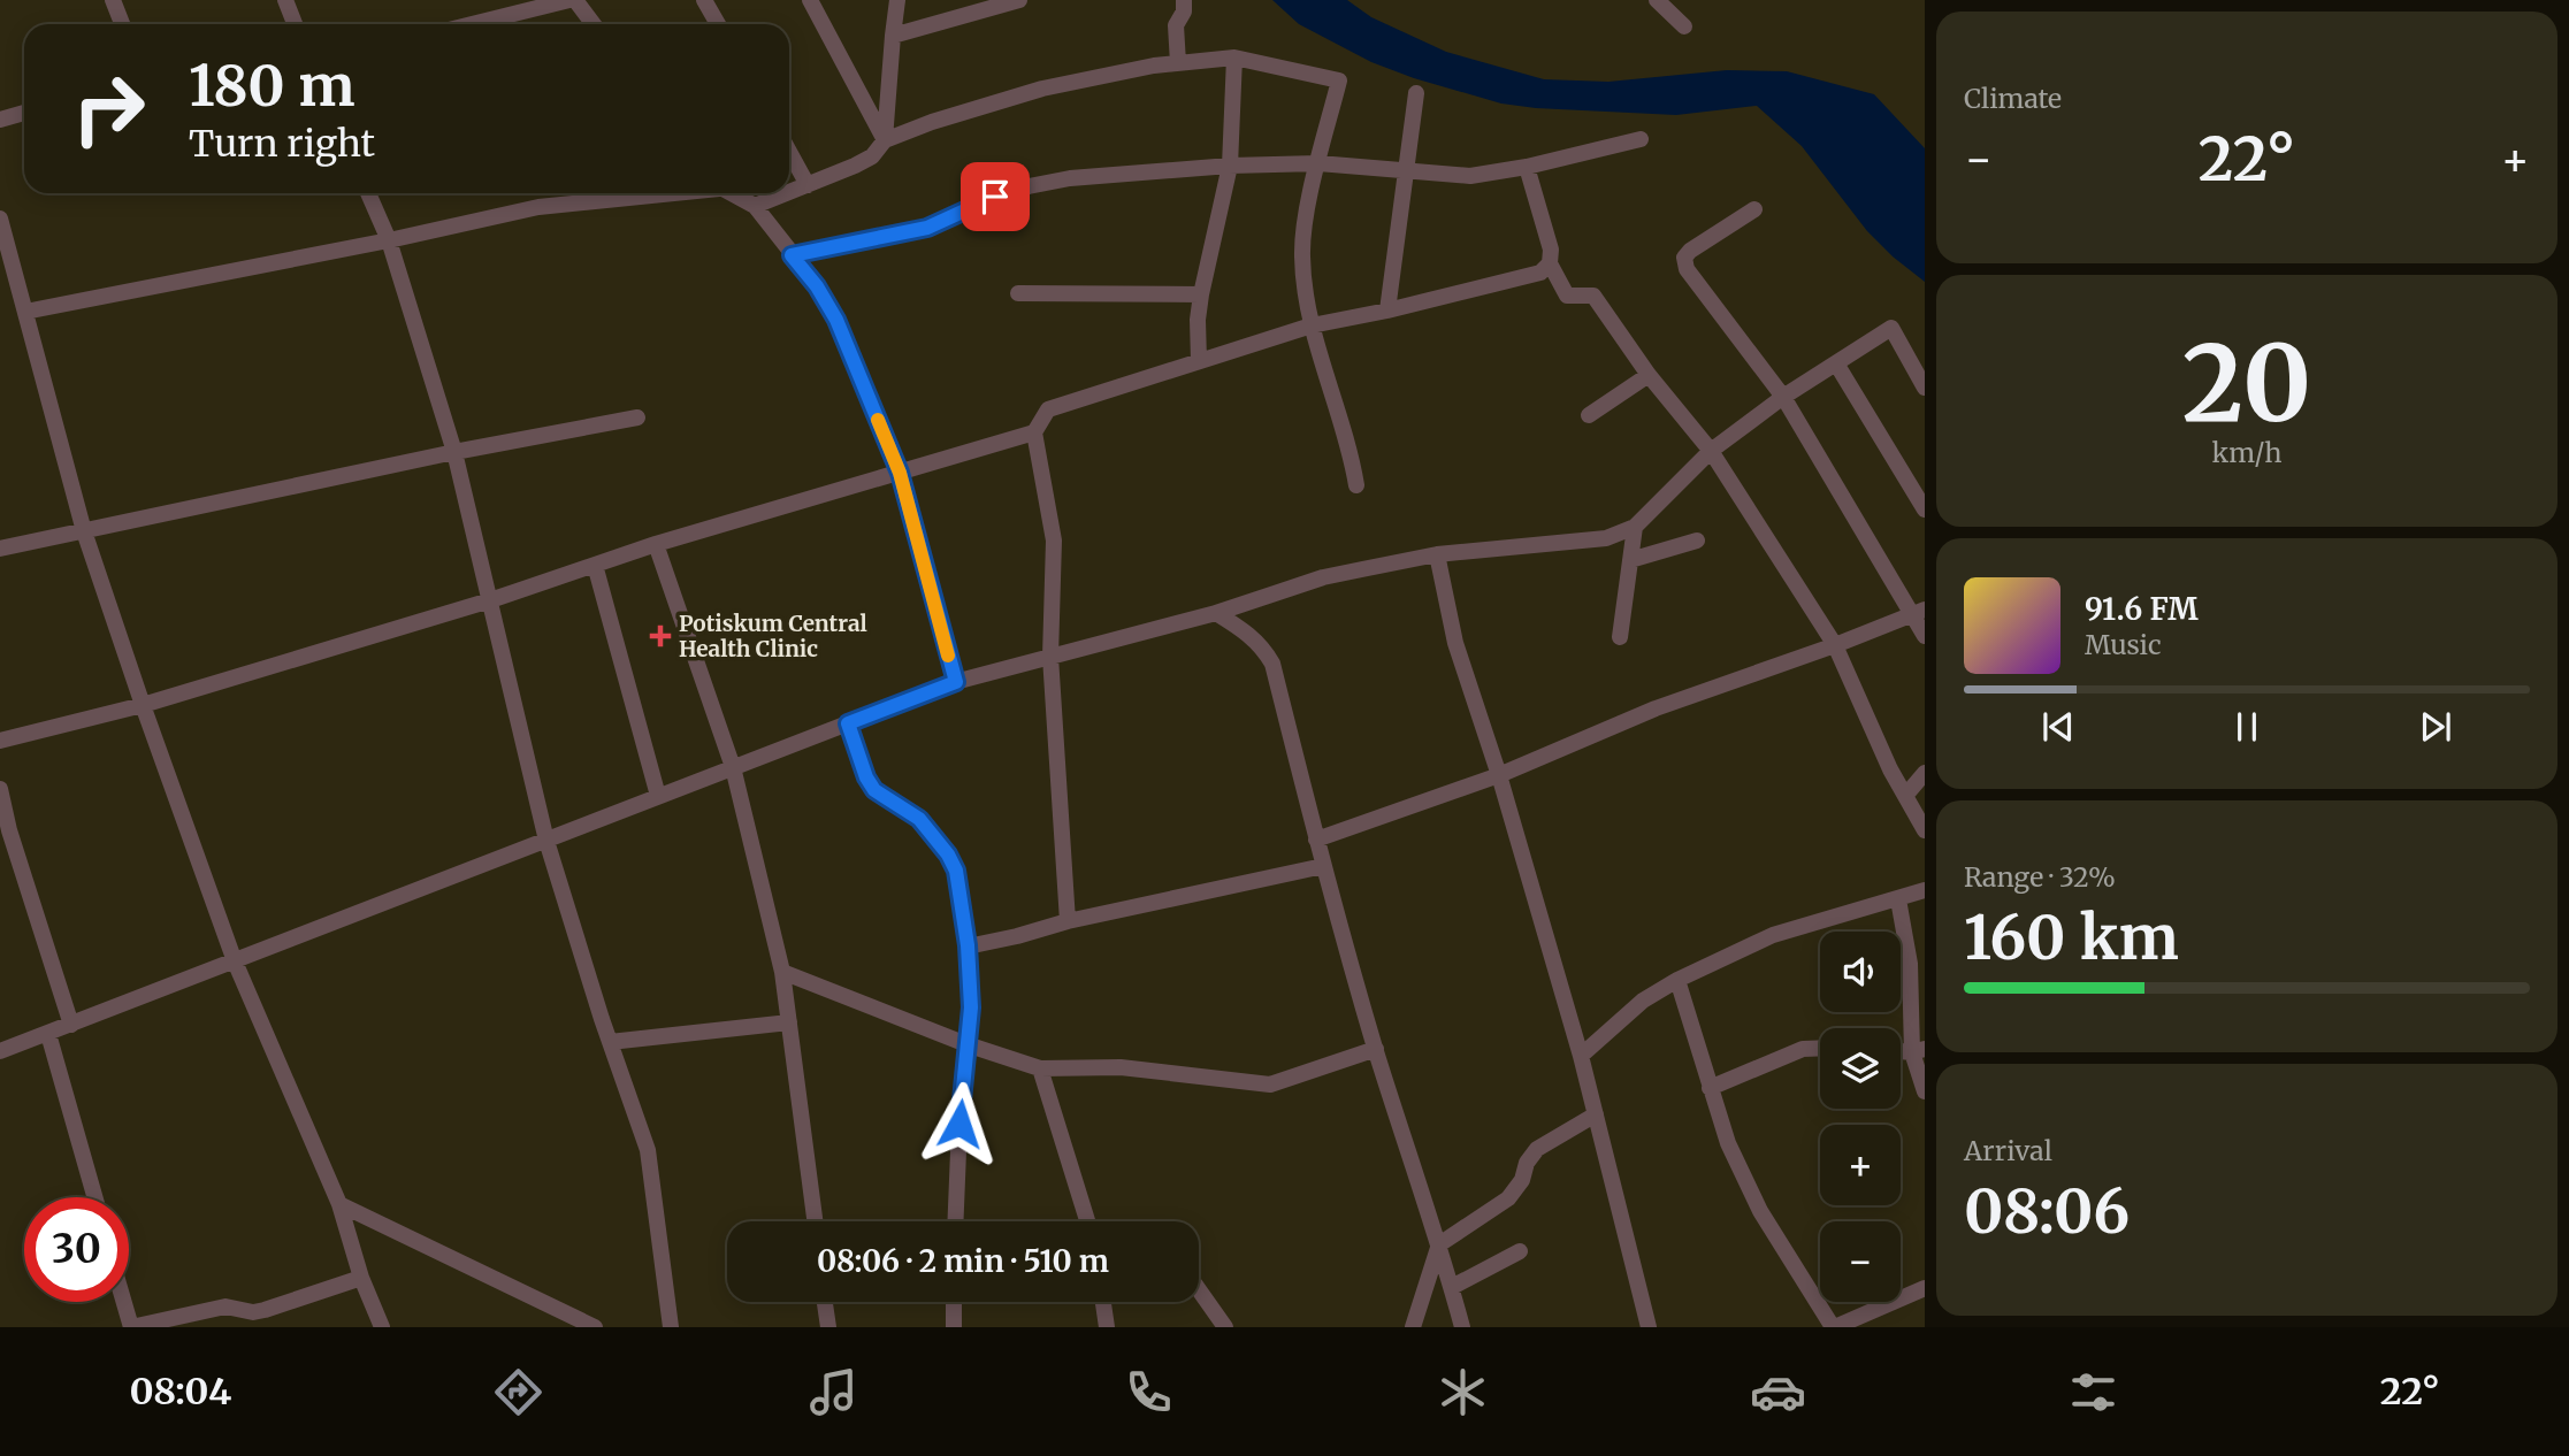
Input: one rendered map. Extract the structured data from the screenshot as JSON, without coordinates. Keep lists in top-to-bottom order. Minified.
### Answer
{"places":{"health":["Potiskum Central Health Clinic"]},"page":{"tile":["Climate",["20","km/h"],["Range · 32%","160 km"],["Arrival","08:06"]],"turn":["180 m","Turn right"],"heat":["−","22°","+"],"song":["91.6 FM","Music"],"map_buttons":["+","−"],"limit":"30","trip":"08:06 · 2 min · 510 m","tabs":["08:04","22°"]}}
